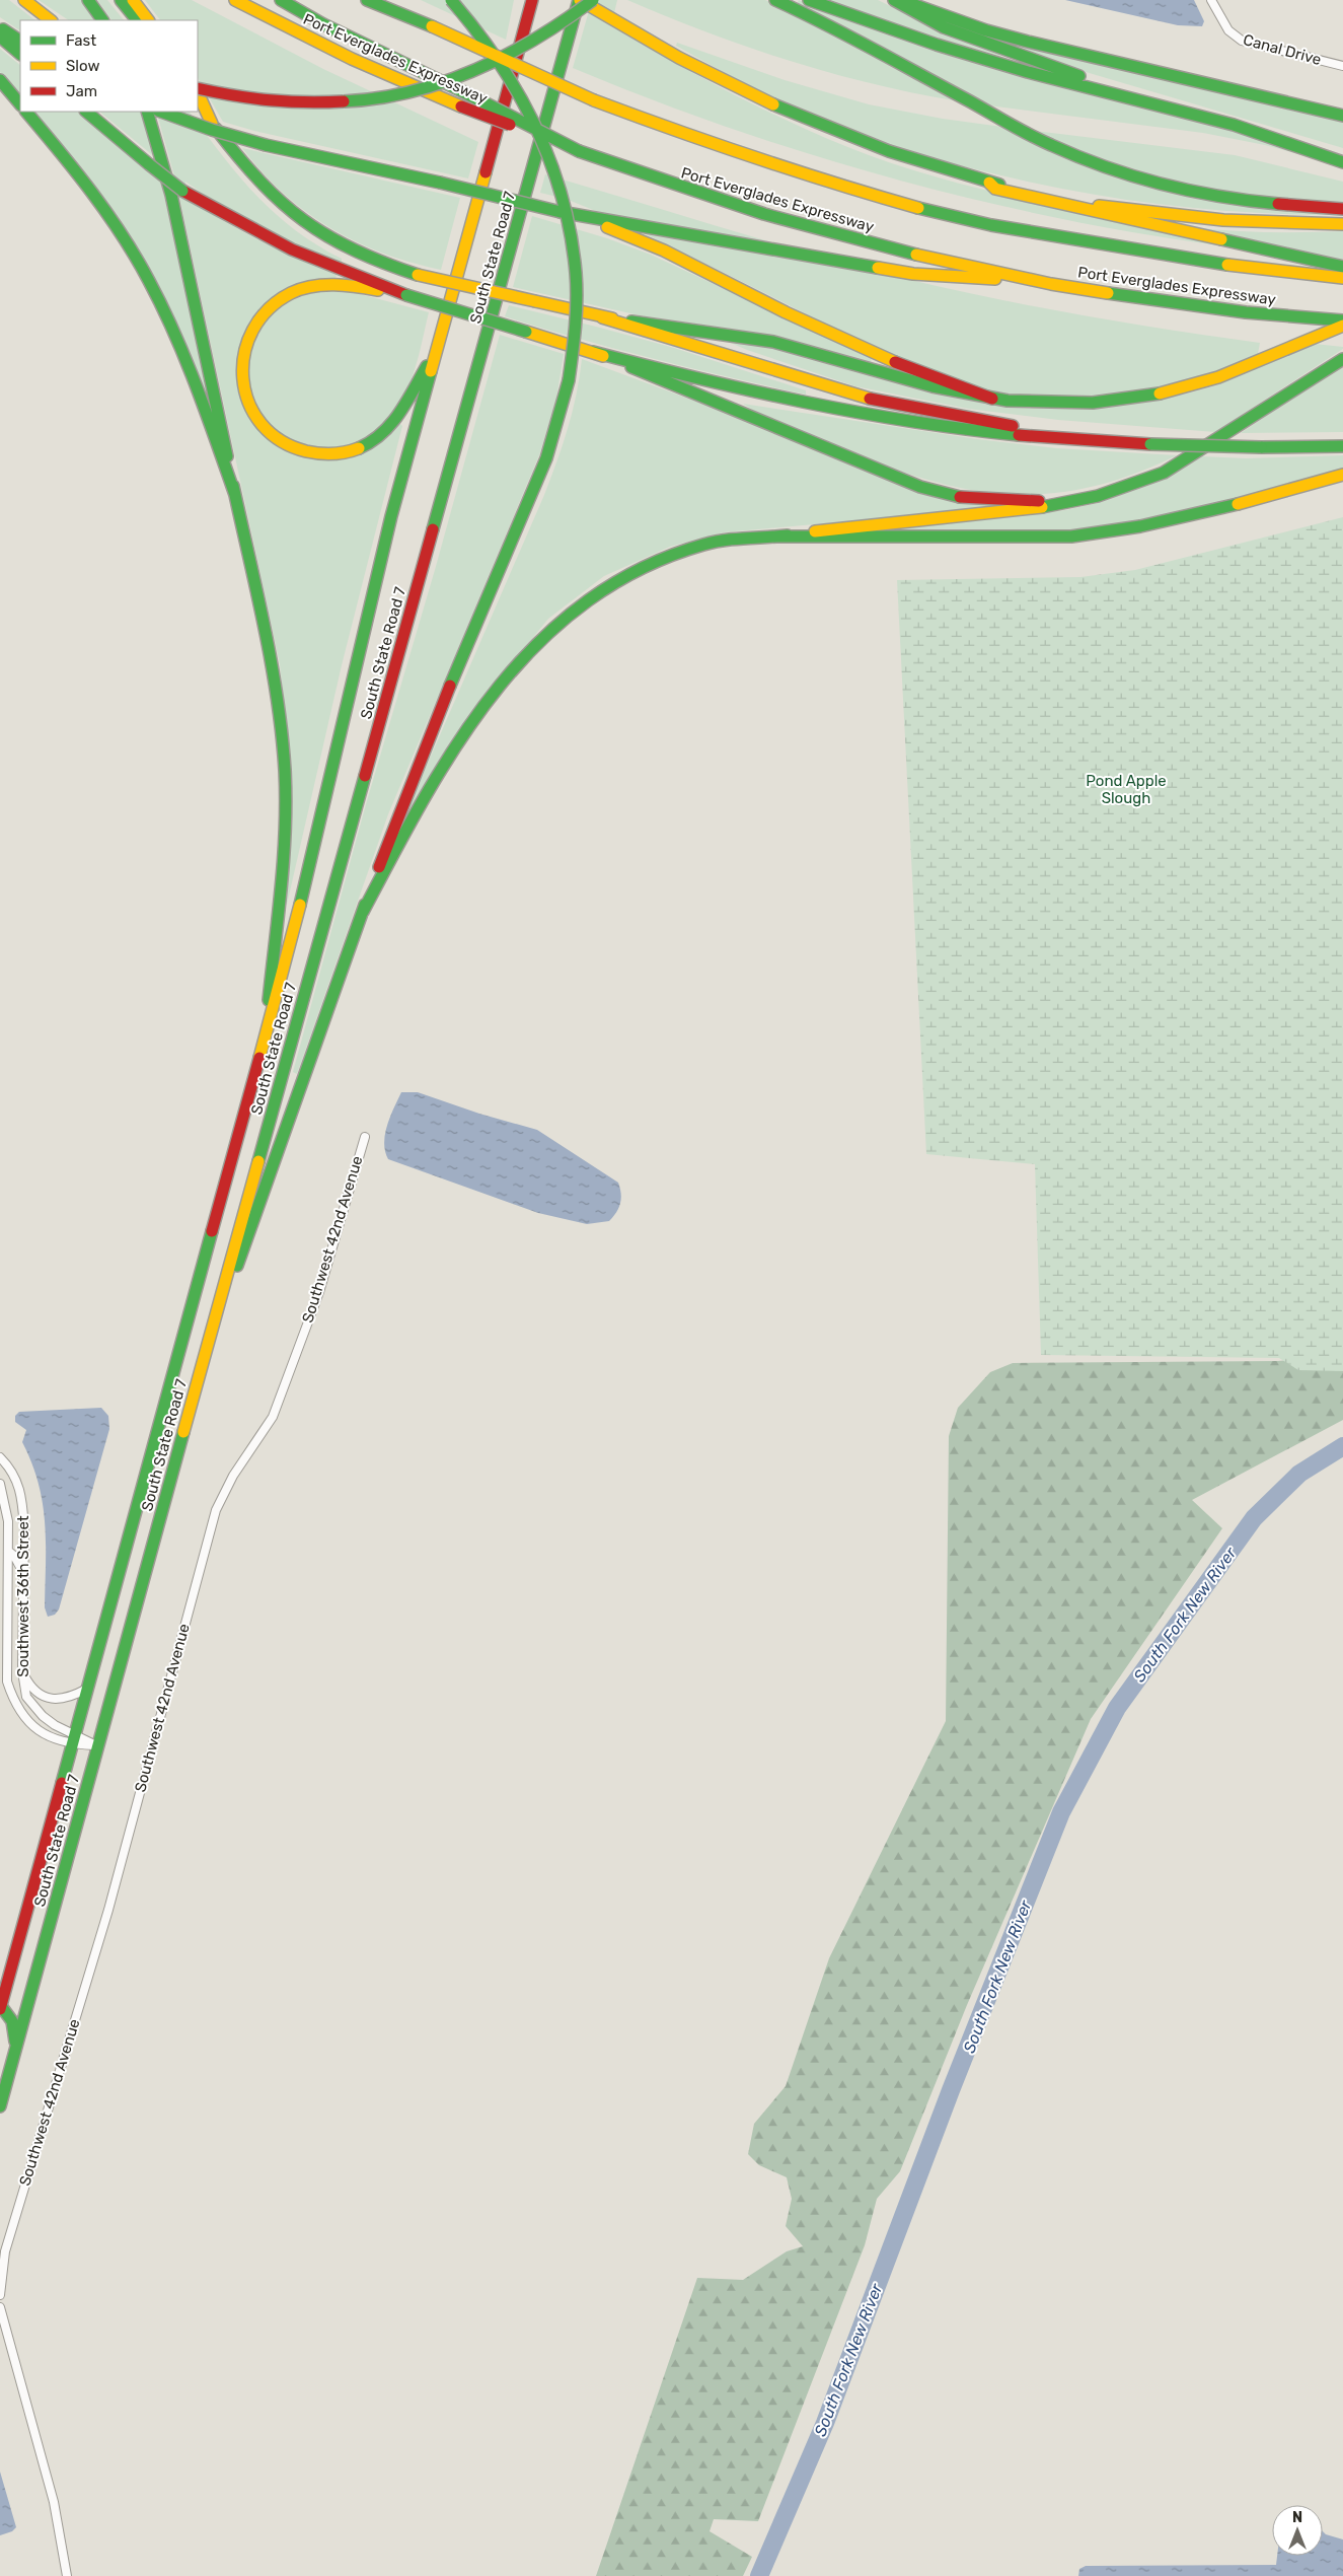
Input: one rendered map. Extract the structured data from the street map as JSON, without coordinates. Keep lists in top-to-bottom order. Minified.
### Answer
{"streets":{"main road":["Port Everglades Expressway","South State Road 7"],"street":["Canal Drive","Southwest 42nd Avenue","Southwest 36th Street"]},"crossings":[["South State Road 7","Southwest 36th Street"]],"water":["South Fork New River"],"parks":["Pond Apple Slough"],"legend":["Fast","Slow","Jam"],"north":"top"}
